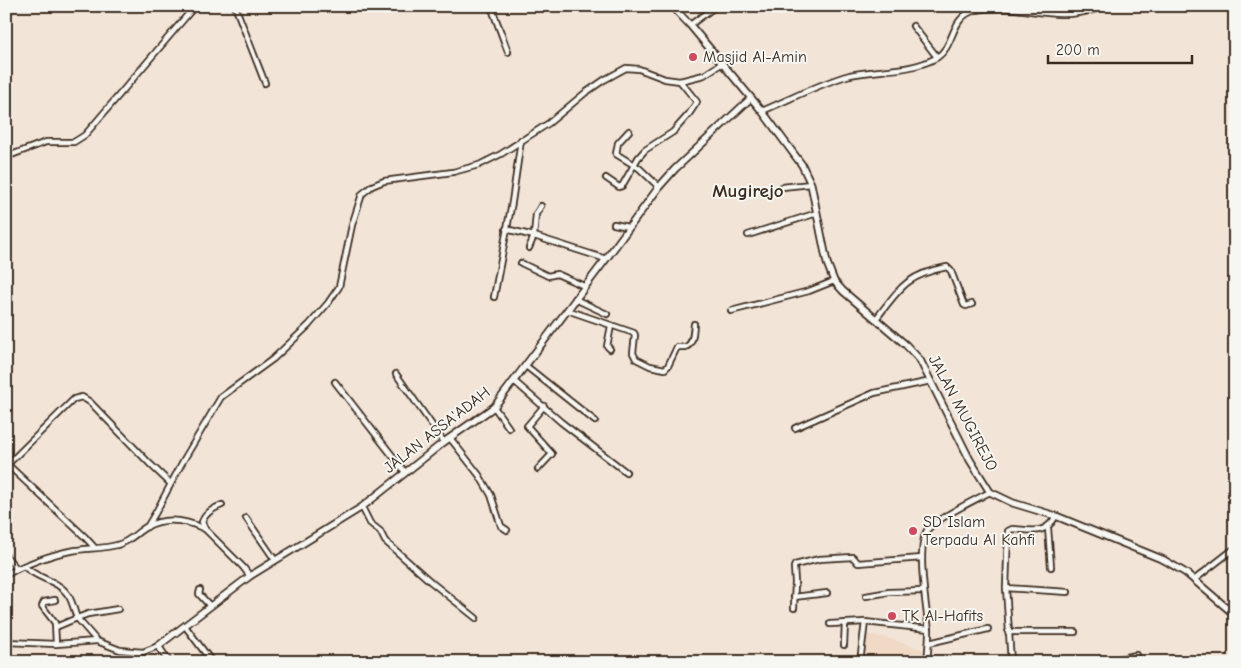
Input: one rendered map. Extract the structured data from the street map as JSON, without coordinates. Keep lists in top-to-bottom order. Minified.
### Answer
{"streets":{"street":["JALAN MUGIREJO","JALAN ASSA'ADAH"]},"crossings":[["JALAN MUGIREJO","JALAN ASSA'ADAH"]],"districts":["Mugirejo"],"places":["Masjid Al-Amin","SD Islam Terpadu Al Kahfi","TK Al-Hafits"],"scale_bar":"200 m"}
